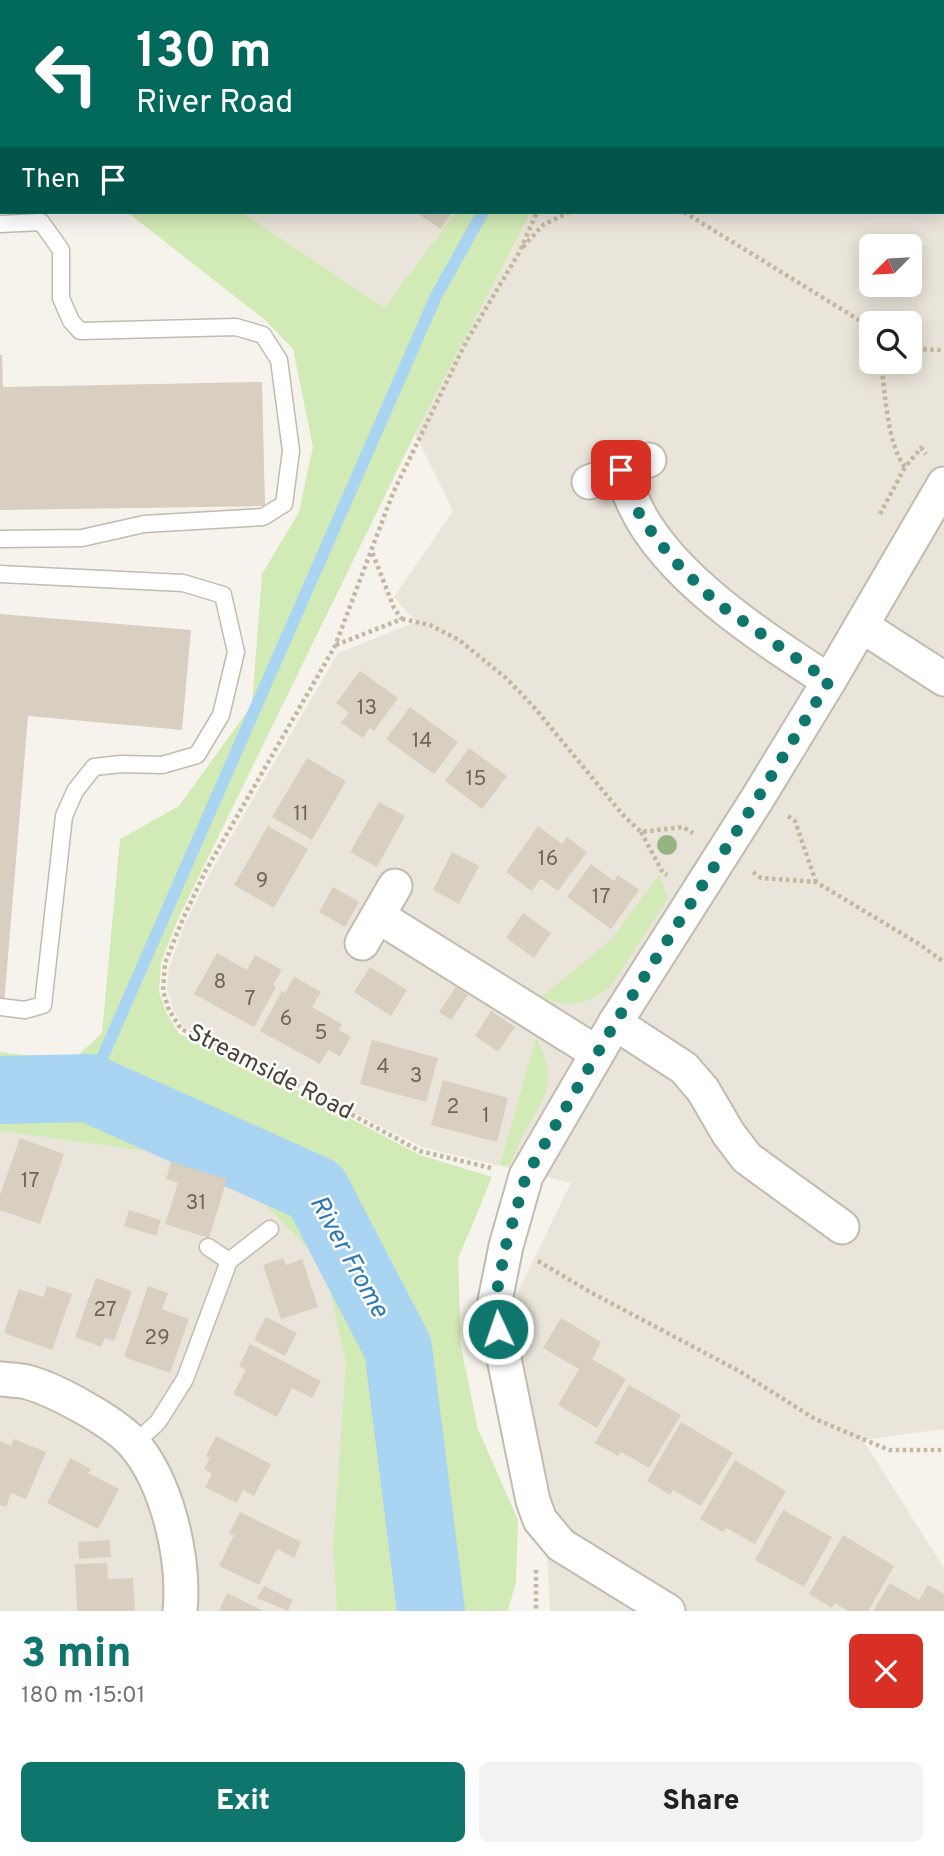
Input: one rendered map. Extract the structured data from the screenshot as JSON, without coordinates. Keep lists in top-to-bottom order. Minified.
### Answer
{"streets":{"path":["Streamside Road"]},"water":["River Frome"],"house_numbers":["13","14","15","11","16","9","17","8","7","6","5","4","3","2","1","17","31","27","29"],"north":"bottom left","page":{"turn":["130 m","River Road"],"then":"Then","heading":["3 min","180 m · 15:01"],"buttons":["Exit","Share"]}}
